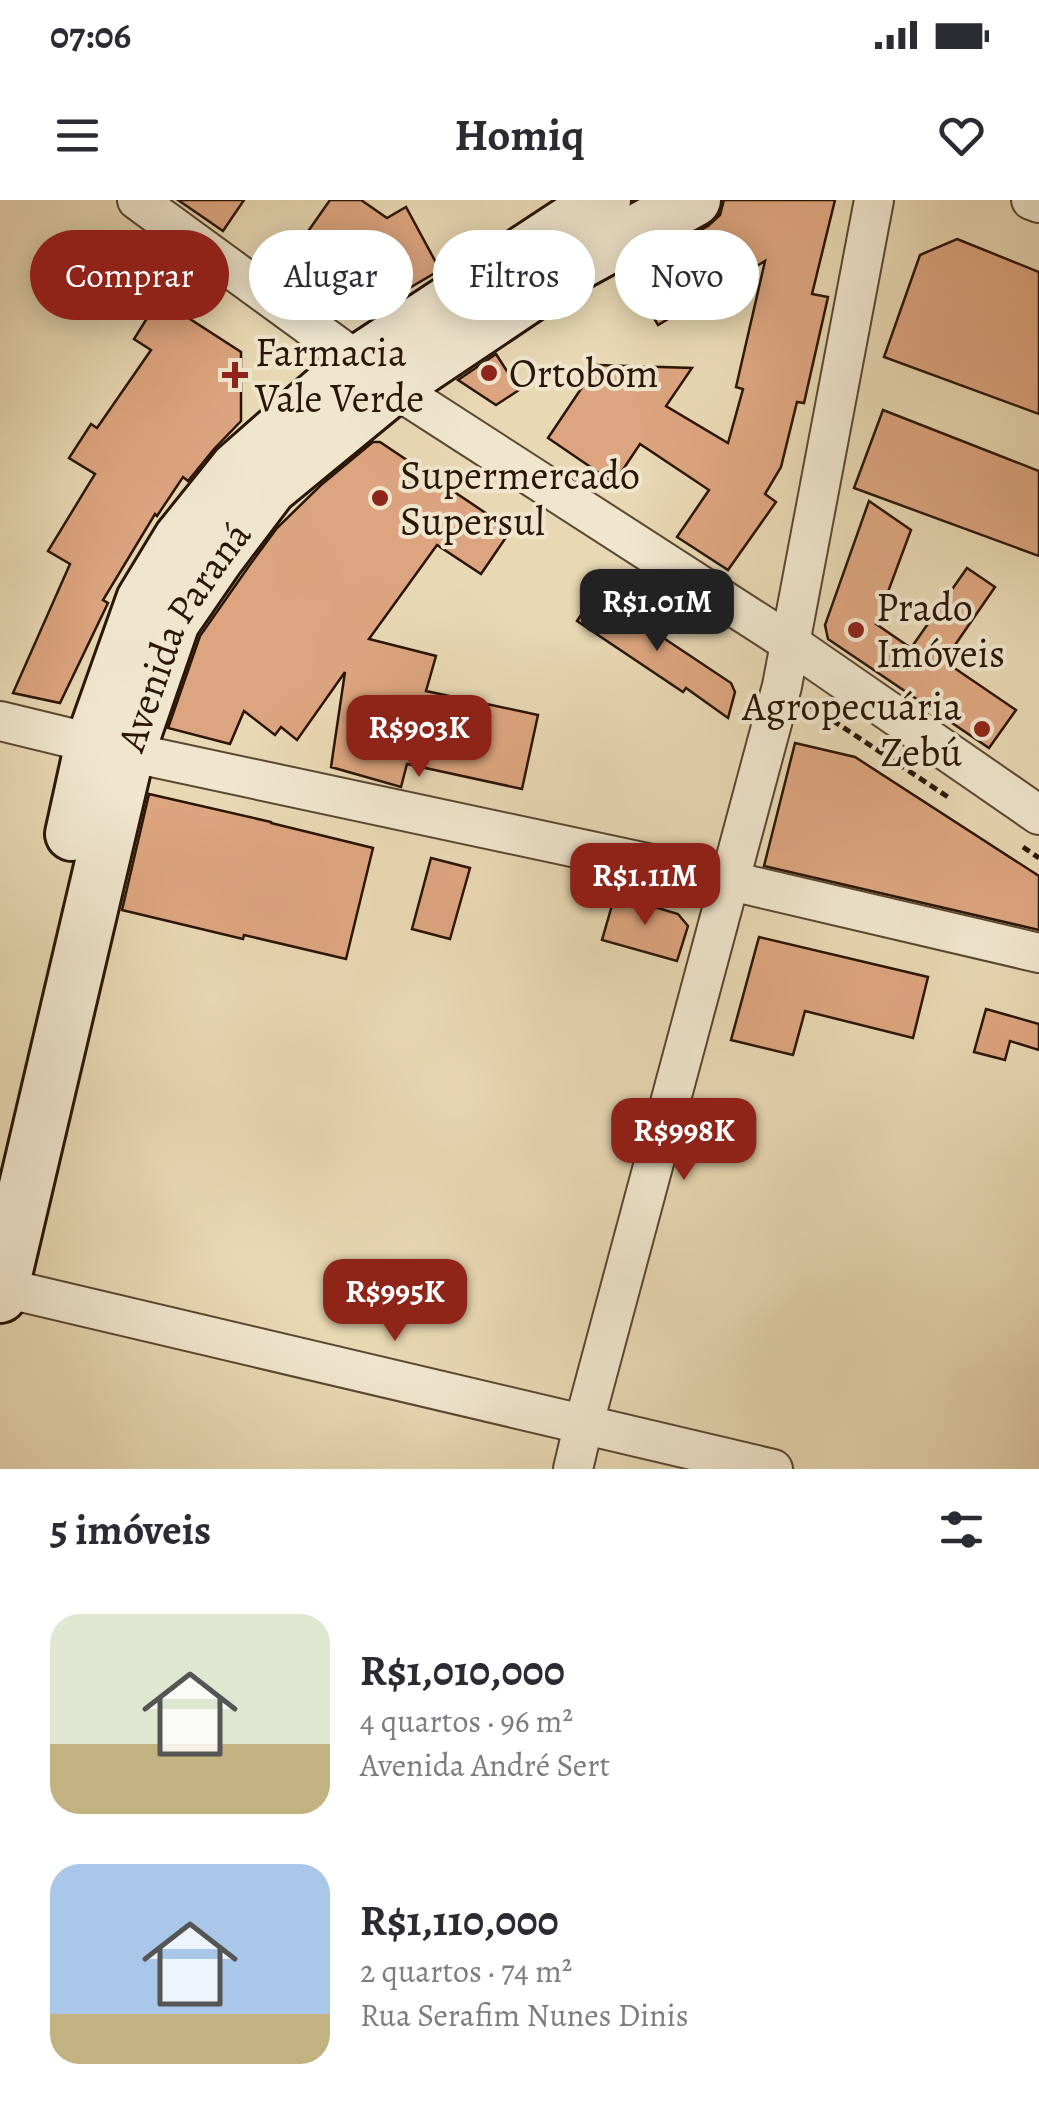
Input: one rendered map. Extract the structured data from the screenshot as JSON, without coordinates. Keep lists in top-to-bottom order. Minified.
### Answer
{"streets":{"main road":["Avenida Paraná"]},"places":{"other":["Ortobom","Supermercado Supersul","Prado Imóveis","Agropecuária Zebú"],"health":["Farmacia Vale Verde"]},"page":{"status":"07:06","header":"Homiq","chip":["Comprar","Alugar","Filtros","Novo"],"price":["R$1.01M","R$903K","R$1.11M","R$998K","R$995K"],"heading":"5 imóveis","list":[{"name":"R$1,010,000","note":"4 quartos · 96 m² · Avenida André Sert"},{"name":"R$1,110,000","note":"2 quartos · 74 m² · Rua Serafim Nunes Dinis"}]}}
